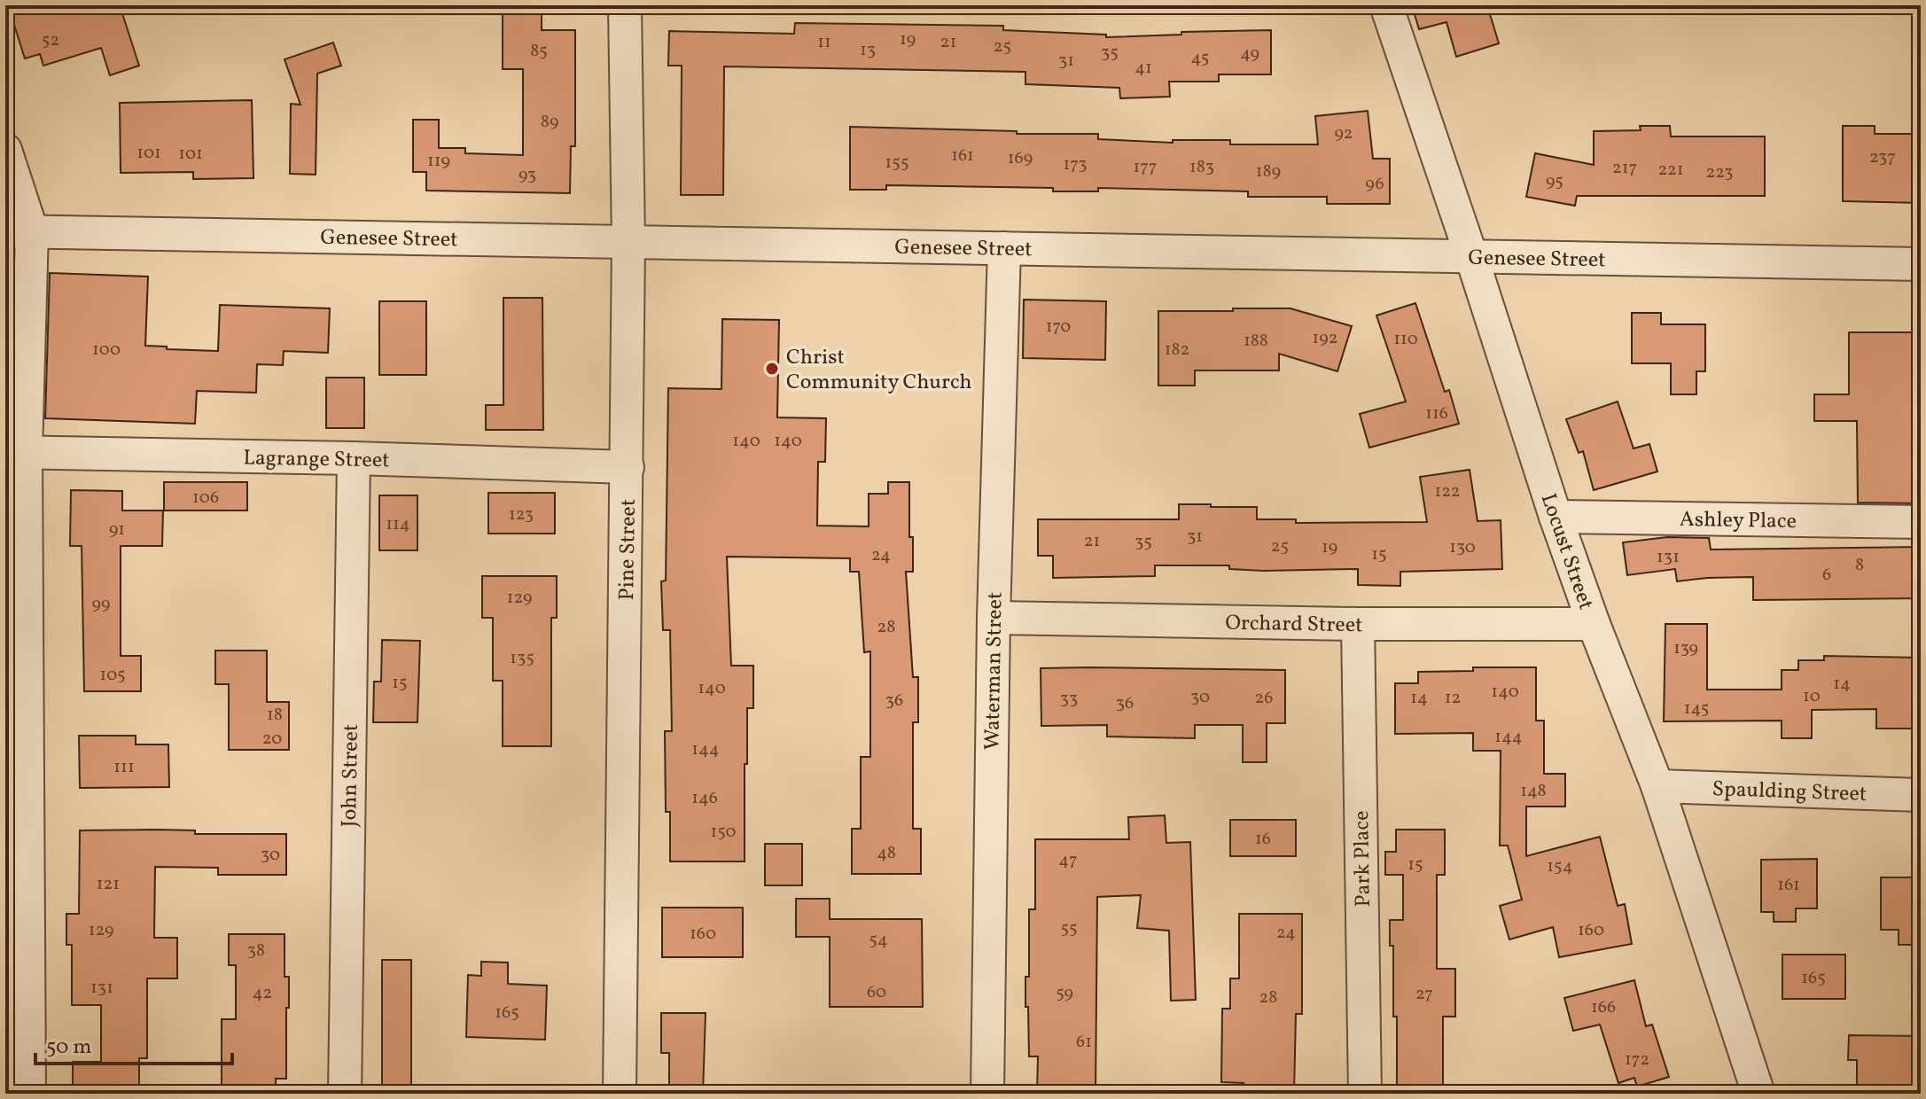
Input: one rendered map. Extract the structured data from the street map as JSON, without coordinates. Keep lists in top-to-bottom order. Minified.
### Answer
{"streets":{"street":["Genesee Street","Lagrange Street","Ashley Place","Pine Street","Locust Street","Orchard Street","Waterman Street","John Street","Spaulding Street","Park Place"]},"crossings":[["Genesee Street","Pine Street"],["Genesee Street","Locust Street"],["Genesee Street","Waterman Street"],["Lagrange Street","Pine Street"],["Lagrange Street","John Street"],["Ashley Place","Locust Street"],["Locust Street","Orchard Street"],["Locust Street","Spaulding Street"],["Orchard Street","Waterman Street"],["Orchard Street","Park Place"]],"places":["Christ Community Church"],"house_numbers":["19","52","11","21","25","13","85","35","49","45","31","41","89","92","101","101","161","237","169","119","155","173","177","183","217","221","189","223","93","95","96","170","192","110","188","100","182","116","140","140","122","106","123","114","91","31","21","35","25","19","130","15","24","131","8","6","129","99","28","139","135","105","15","14","140","140","10","30","26","14","12","33","36","36","145","18","144","20","144","111","148","146","150","16","48","30","47","15","154","121","161","55","129","160","24","160","54","38","165","131","60","42","59","27","28","166","165","61","172"],"scale_bar":"50 m"}
